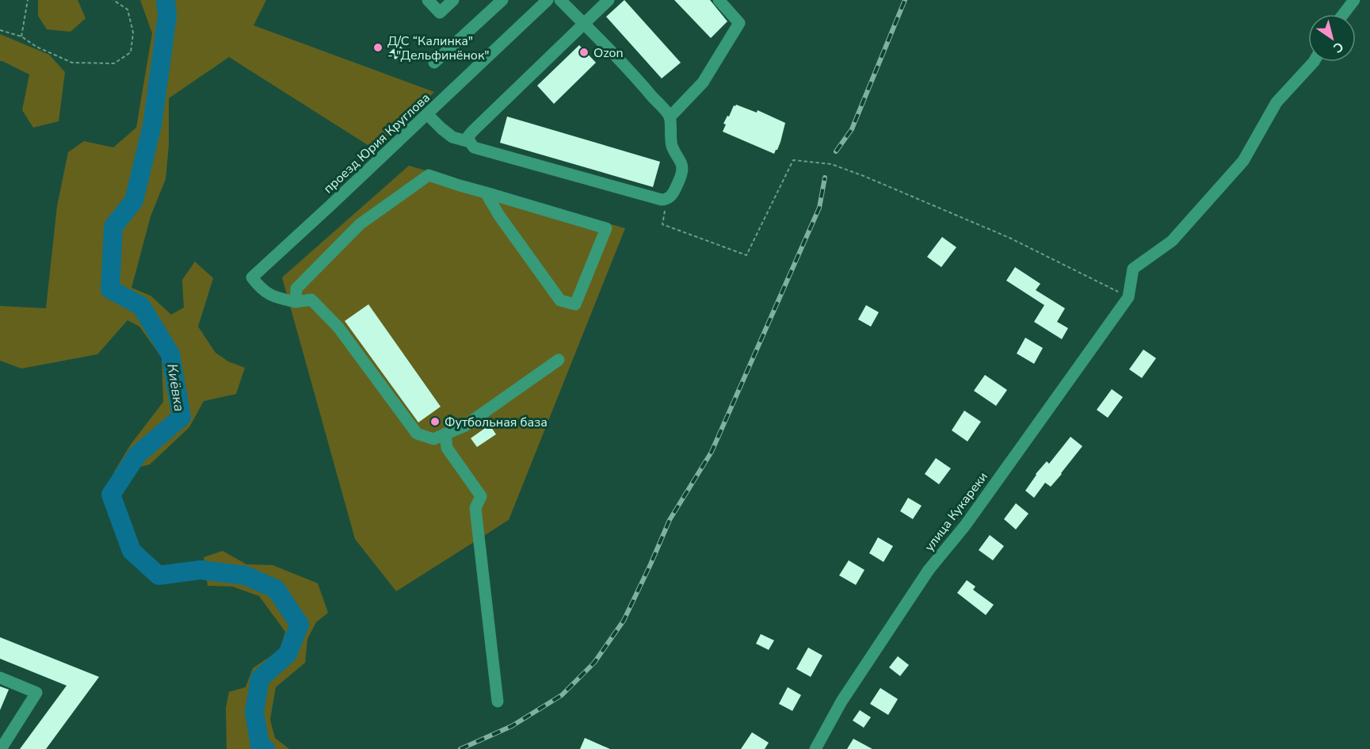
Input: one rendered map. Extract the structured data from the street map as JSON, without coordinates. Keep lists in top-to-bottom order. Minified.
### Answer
{"streets":{"street":["проезд Юрия Круглова","улица Кукареки"]},"water":["Киёвка"],"places":["Д/С “Калинка\" - \"Дельфинёнок\"","Ozon","Футбольная база"],"north":"bottom right"}
